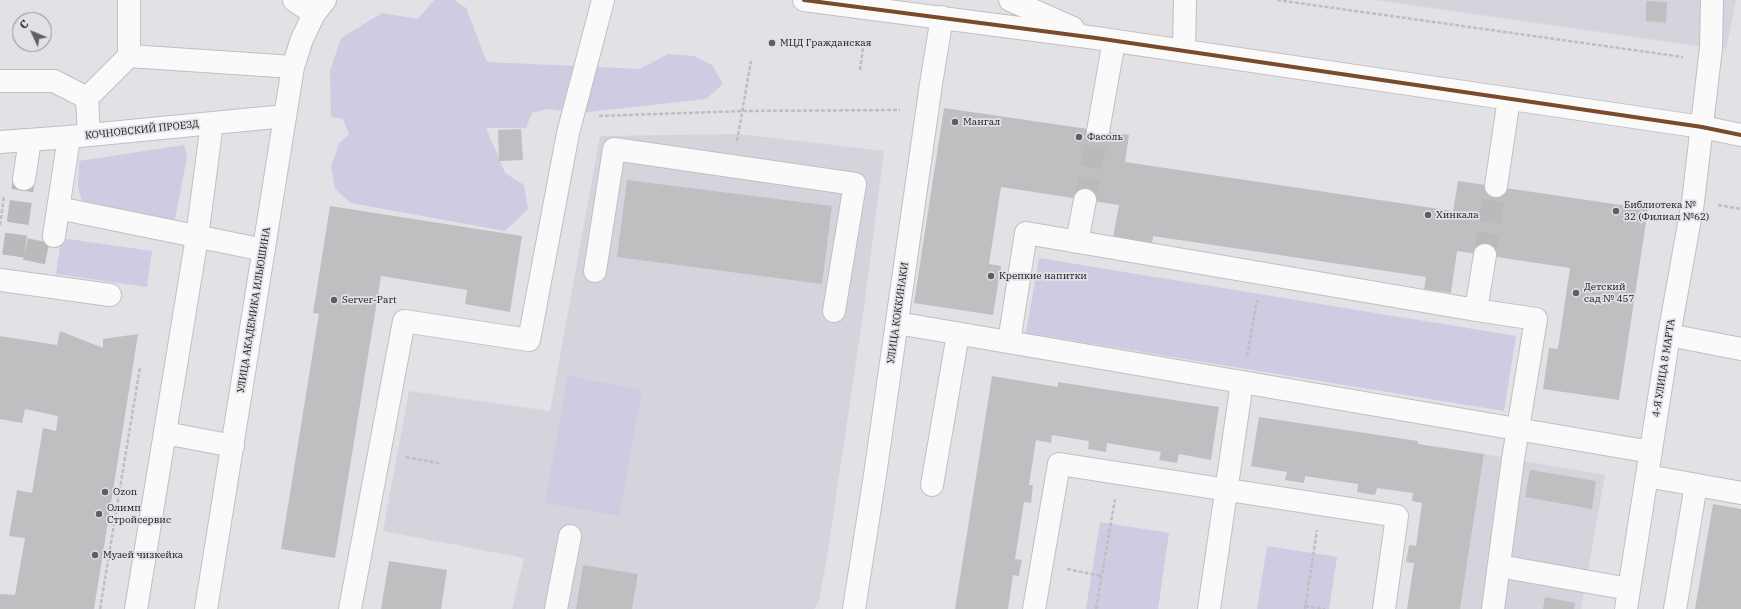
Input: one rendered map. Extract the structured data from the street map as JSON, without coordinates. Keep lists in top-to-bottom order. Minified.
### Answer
{"streets":{"street":["КОЧНОВСКИЙ ПРОЕЗД","УЛИЦА АКАДЕМИКА ИЛЬЮШИНА","УЛИЦА КОККИНАКИ","4-Я УЛИЦА 8 МАРТА"]},"crossings":[["КОЧНОВСКИЙ ПРОЕЗД","УЛИЦА АКАДЕМИКА ИЛЬЮШИНА"]],"places":["МЦД Гражданская","Мангал","Фасоль","Библиотека № 32 (Филиал №62)","Хинкала","Крепкие напитки","Детский сад № 457","Server-Part","Ozon","Олимп Стройсервис","Музей чизкейка"],"north":"top left"}
